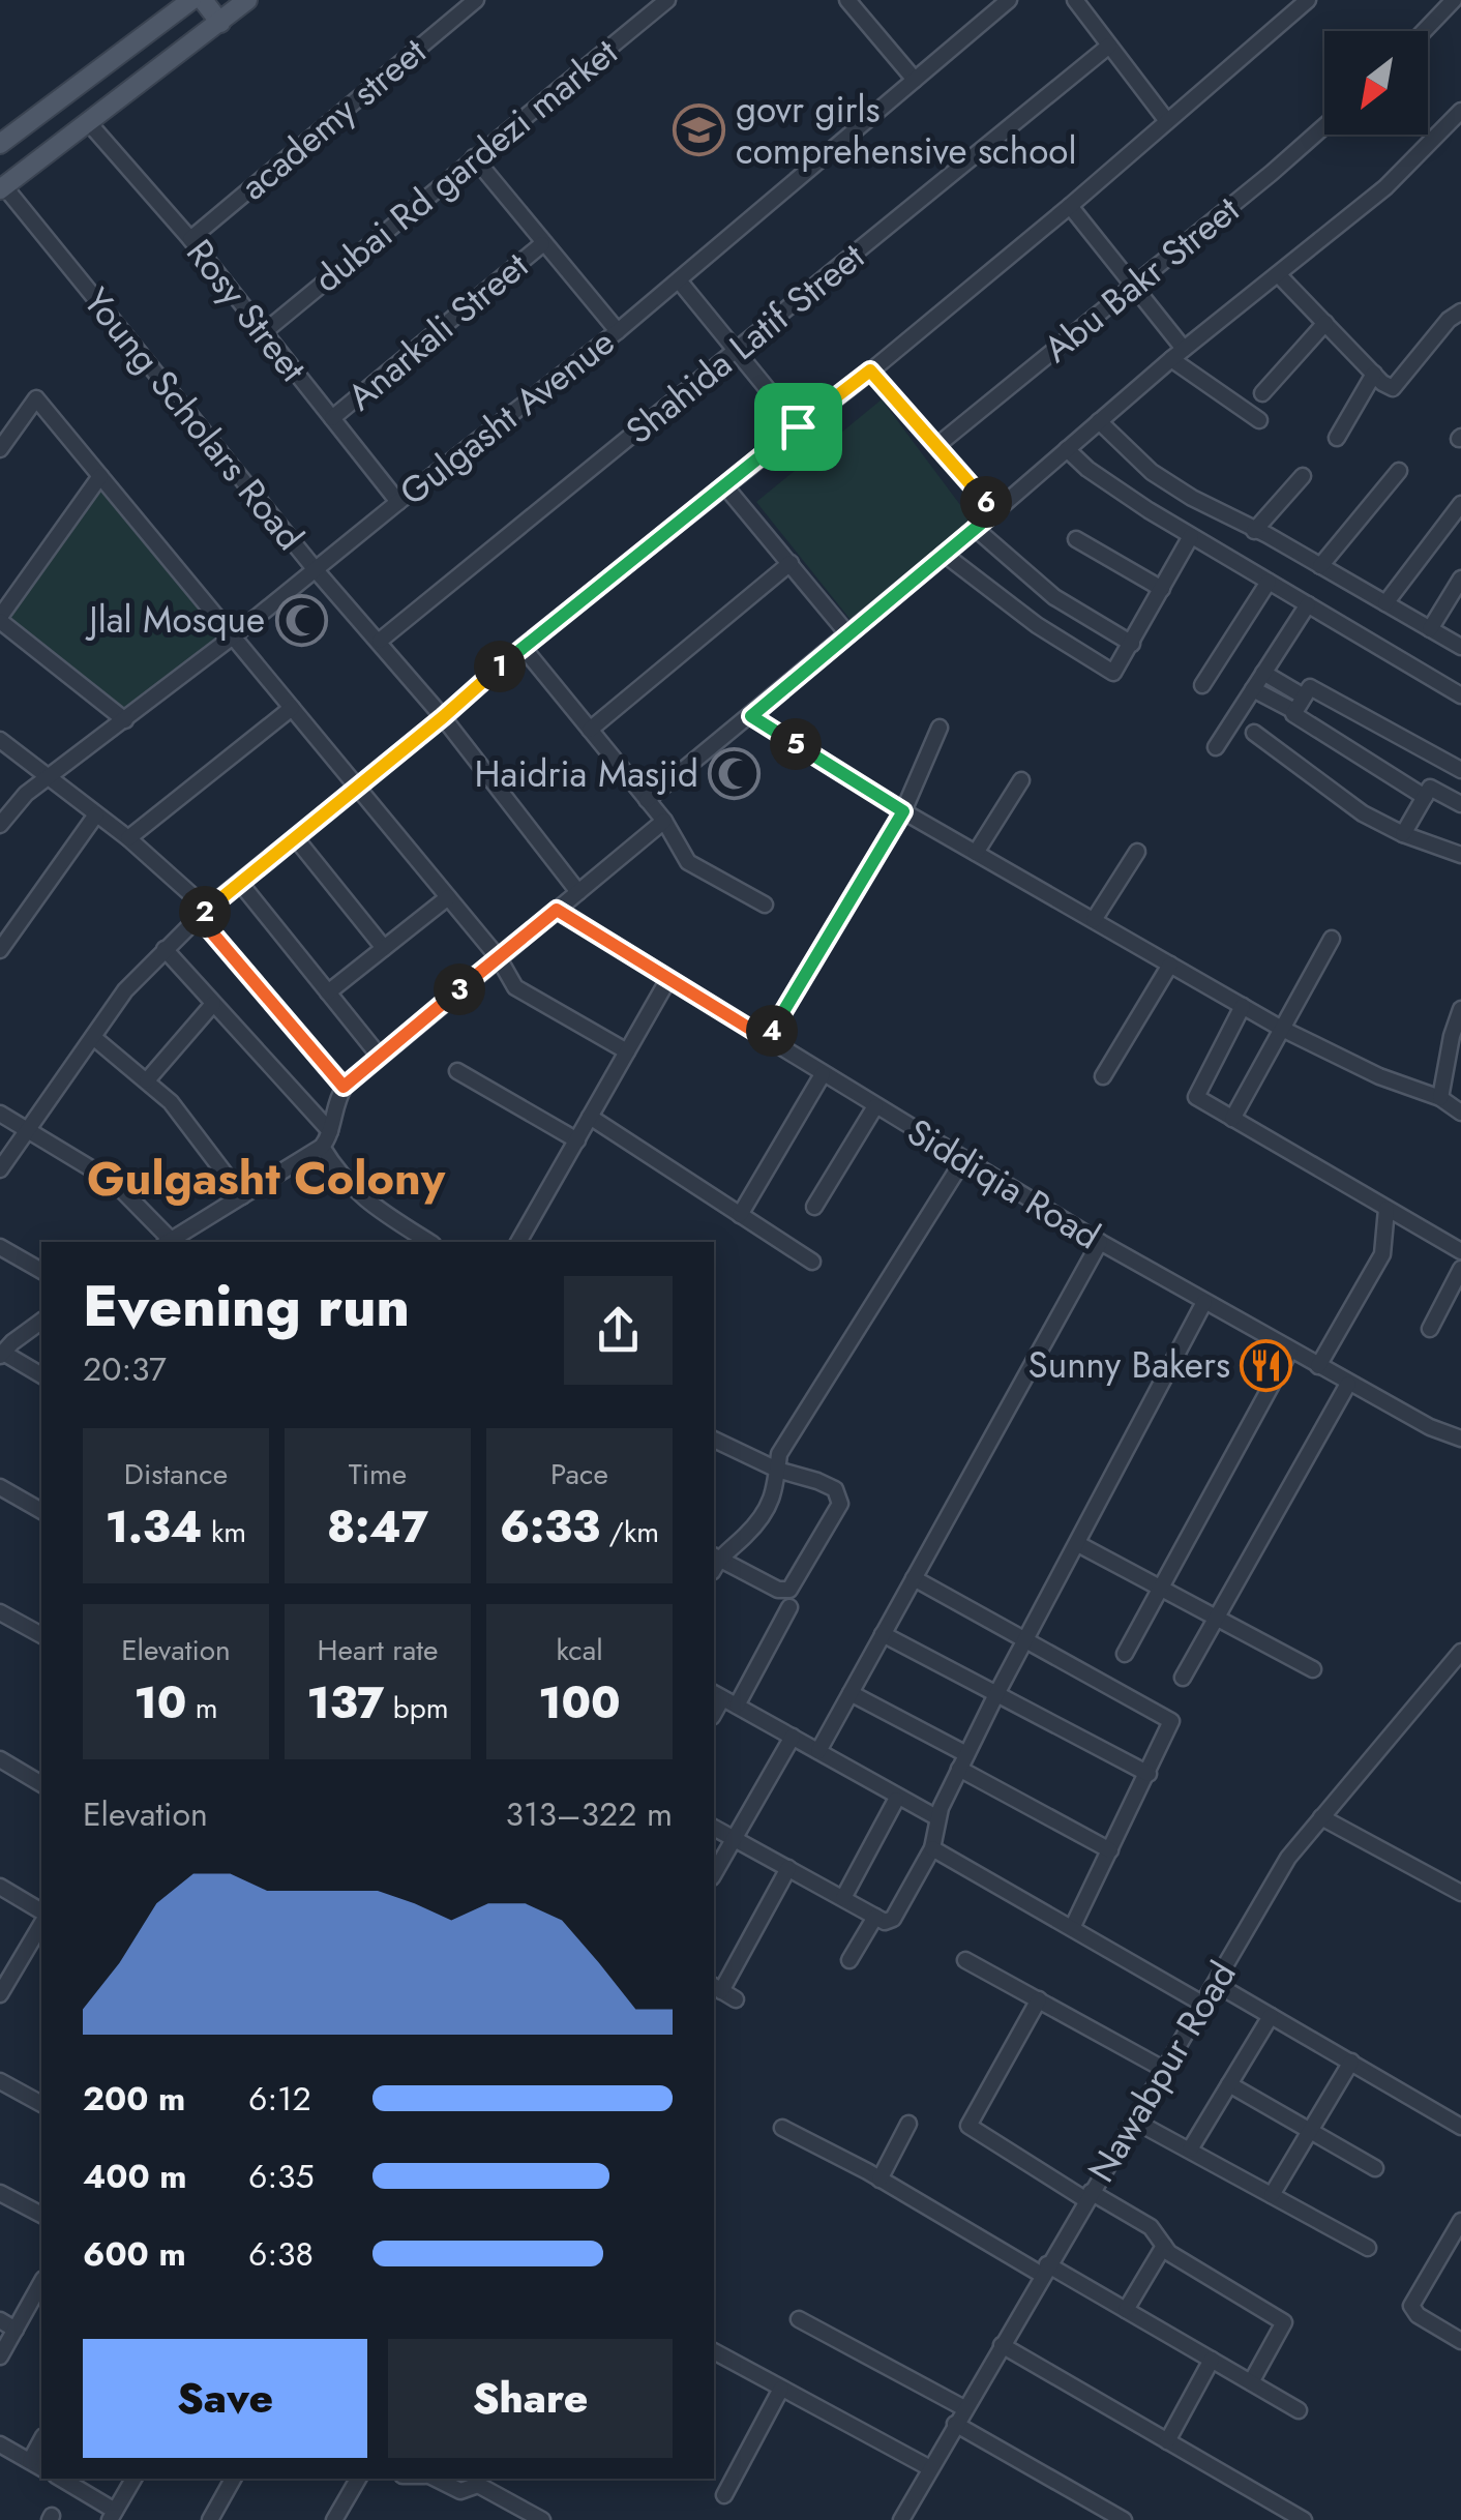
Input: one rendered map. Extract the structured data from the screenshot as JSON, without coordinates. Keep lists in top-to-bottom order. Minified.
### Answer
{"streets":{"street":["academy street","dubai Rd gardezi market","Abu Bakr Street","Rosy Street","Anarkali Street","Shahida Latif Street","Gulgasht Avenue","Young Scholars Road","Siddiqia Road","Nawabpur Road"]},"crossings":[["academy street","Rosy Street"],["dubai Rd gardezi market","Rosy Street"],["Rosy Street","Anarkali Street"],["Rosy Street","Gulgasht Avenue"],["Shahida Latif Street","Young Scholars Road"],["Gulgasht Avenue","Young Scholars Road"]],"districts":["Gulgasht Colony"],"places":{"school or university":["govr girls comprehensive school"],"mosque":["Jlal Mosque","Haidria Masjid"],"restaurant":["Sunny Bakers"]},"north":"bottom left","page":{"pins":["6","1","5","2","3","4"],"heading":["Evening run","20:37"],"stats":[["Distance","1.34 km"],["Time","8:47"],["Pace","6:33 /km"],["Elevation","10 m"],["Heart rate","137 bpm"],["kcal","100"]],"chart":["Elevation","313–322 m"],"list":[{"name":"200 m","note":"6:12"},{"name":"400 m","note":"6:35"},{"name":"600 m","note":"6:38"}],"buttons":["Save","Share"]}}
